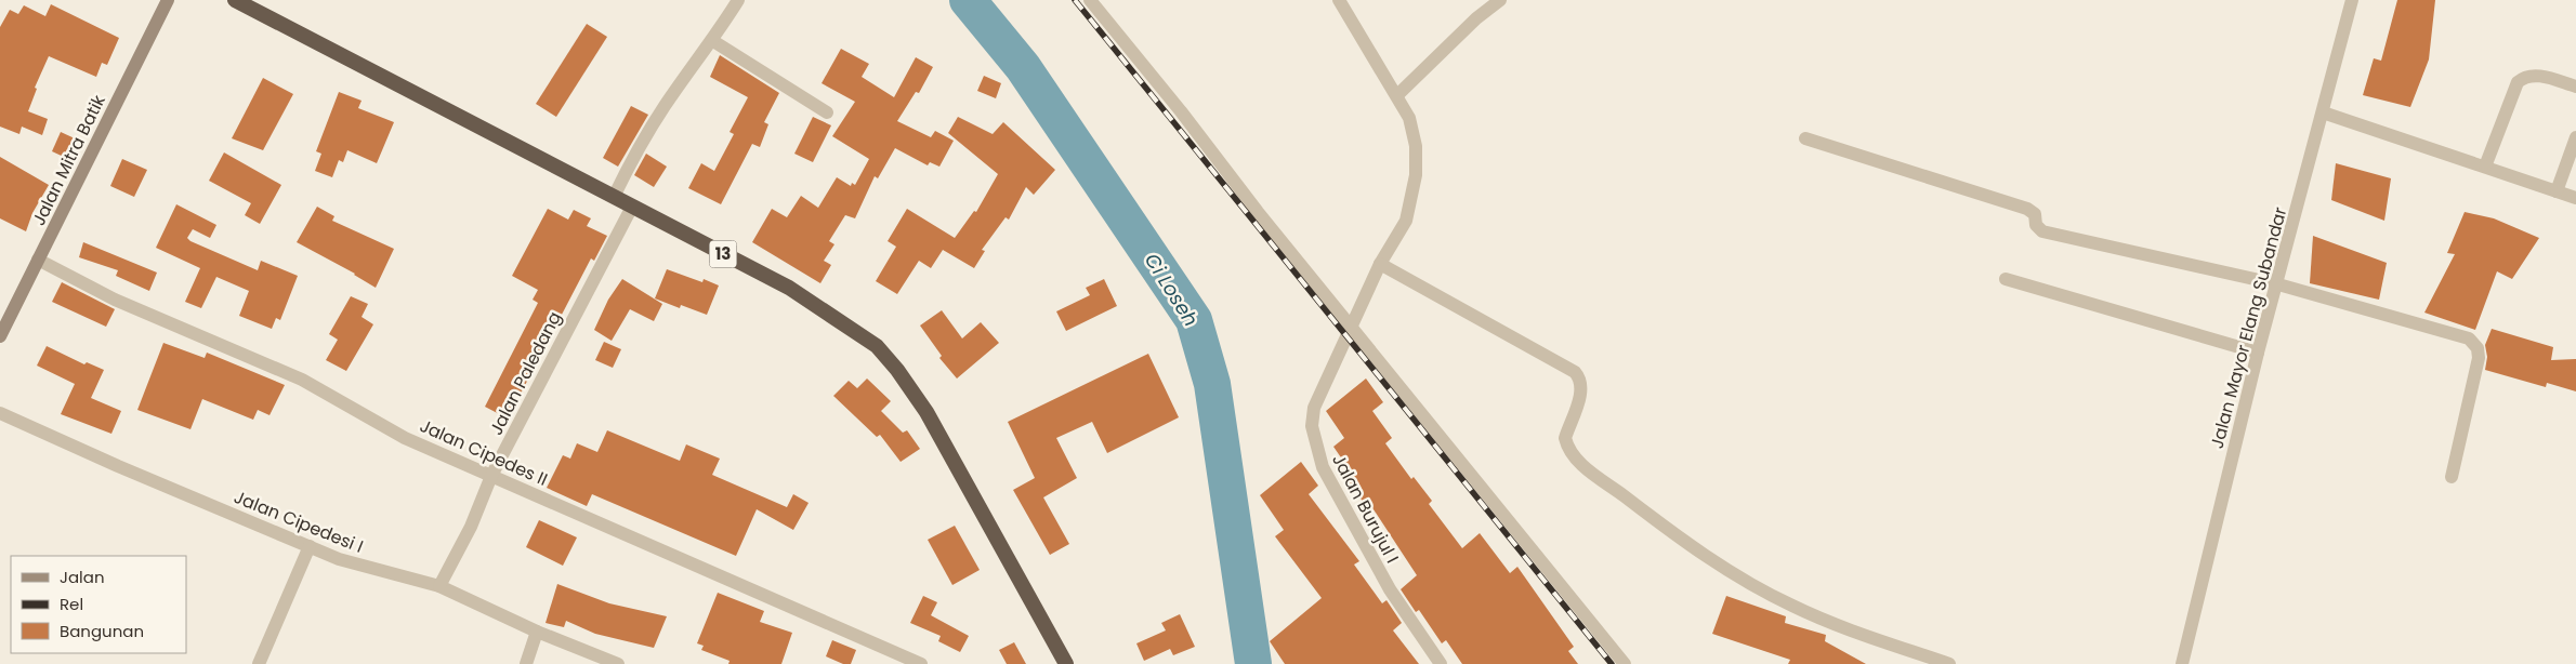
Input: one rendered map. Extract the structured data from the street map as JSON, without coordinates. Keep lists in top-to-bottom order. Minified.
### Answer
{"streets":{"highway":["13"],"main road":["Jalan Mitra Batik"],"street":["Jalan Mayor Elang Subandar","Jalan Paledang","Jalan Cipedes II","Jalan Burujul I","Jalan Cipedesi I"]},"crossings":[["Jalan Mitra Batik","Jalan Cipedes II"],["13","Jalan Paledang"],["Jalan Paledang","Jalan Cipedes II"],["Jalan Paledang","Jalan Cipedesi I"]],"water":["Ci Loseh"],"legend":["Jalan","Rel","Bangunan"]}
